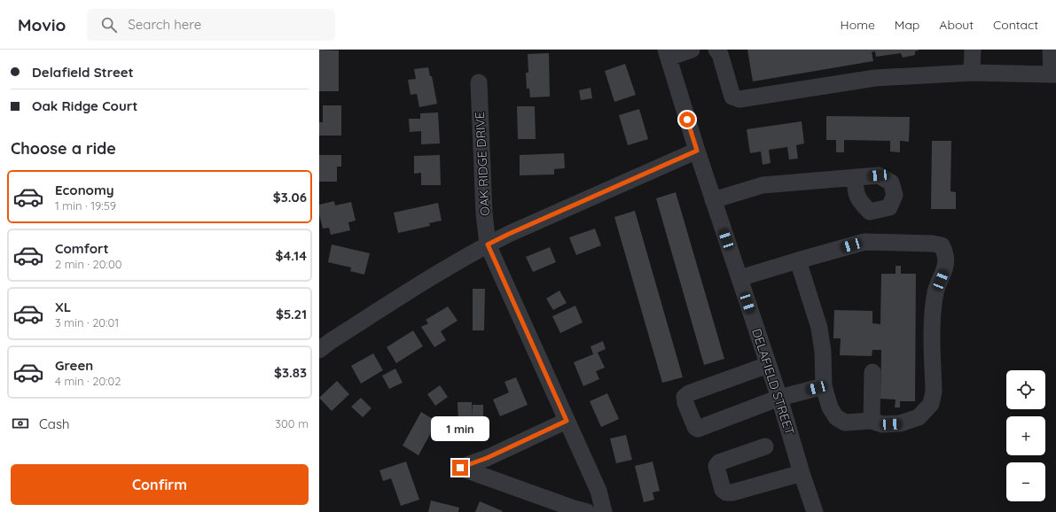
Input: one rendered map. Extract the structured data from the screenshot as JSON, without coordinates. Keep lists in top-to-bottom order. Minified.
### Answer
{"streets":{"street":["OAK RIDGE DRIVE","DELAFIELD STREET"]},"page":{"header":"Movio","search":"Search here","nav":["Home","Map","About","Contact"],"banner":["Delafield Street","Oak Ridge Court"],"heading":"Choose a ride","list":[{"name":"Economy","note":"1 min · 19:59","value":"$3.06"},{"name":"Comfort","note":"2 min · 20:00","value":"$4.14"},{"name":"XL","note":"3 min · 20:01","value":"$5.21"},{"name":"Green","note":"4 min · 20:02","value":"$3.83"}],"map_buttons":["+","−"],"pay":["Cash","300 m"],"bubble":"1 min","buttons":"Confirm"}}
